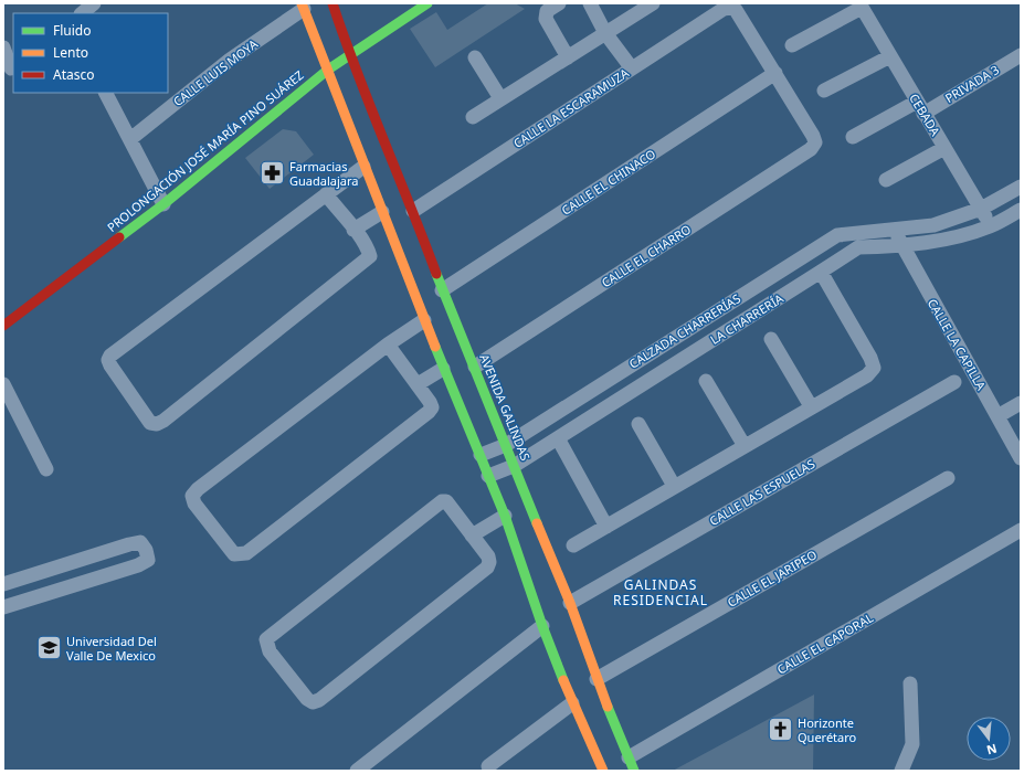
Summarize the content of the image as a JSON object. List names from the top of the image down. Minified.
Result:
{"streets":{"street":["CALLE LUIS MOYA","PRIVADA 3","CALLE LA ESCARAMUZA","CEBADA","PROLONGACIÓN JOSÉ MARÍA PINO SUÁREZ","CALLE EL CHINACO","CALLE EL CHARRO","LA CHARRERÍA","CALZADA CHARRERÍAS","CALLE LA CAPILLA","AVENIDA GALINDAS","CALLE LAS ESPUELAS","CALLE EL JARIPEO","CALLE EL CAPORAL"]},"crossings":[["PRIVADA 3","CEBADA"],["CALLE LA ESCARAMUZA","CALLE EL CHINACO"],["CALLE LA ESCARAMUZA","CALLE EL CHARRO"],["CALLE LA ESCARAMUZA","AVENIDA GALINDAS"],["CEBADA","LA CHARRERÍA"],["CEBADA","CALZADA CHARRERÍAS"],["PROLONGACIÓN JOSÉ MARÍA PINO SUÁREZ","AVENIDA GALINDAS"],["CALLE EL CHINACO","CALLE EL CHARRO"],["CALLE EL CHINACO","AVENIDA GALINDAS"],["CALLE EL CHARRO","AVENIDA GALINDAS"],["LA CHARRERÍA","CALLE LA CAPILLA"],["LA CHARRERÍA","AVENIDA GALINDAS"],["CALZADA CHARRERÍAS","CALLE LA CAPILLA"],["CALZADA CHARRERÍAS","AVENIDA GALINDAS"],["AVENIDA GALINDAS","CALLE LAS ESPUELAS"],["AVENIDA GALINDAS","CALLE EL JARIPEO"],["AVENIDA GALINDAS","CALLE EL CAPORAL"]],"districts":["GALINDAS RESIDENCIAL"],"places":{"pharmacy":["Farmacias Guadalajara"],"school or university":["Universidad Del Valle De Mexico"],"church":["Horizonte Querétaro"]},"legend":["Fluido","Lento","Atasco"],"north":"bottom"}
